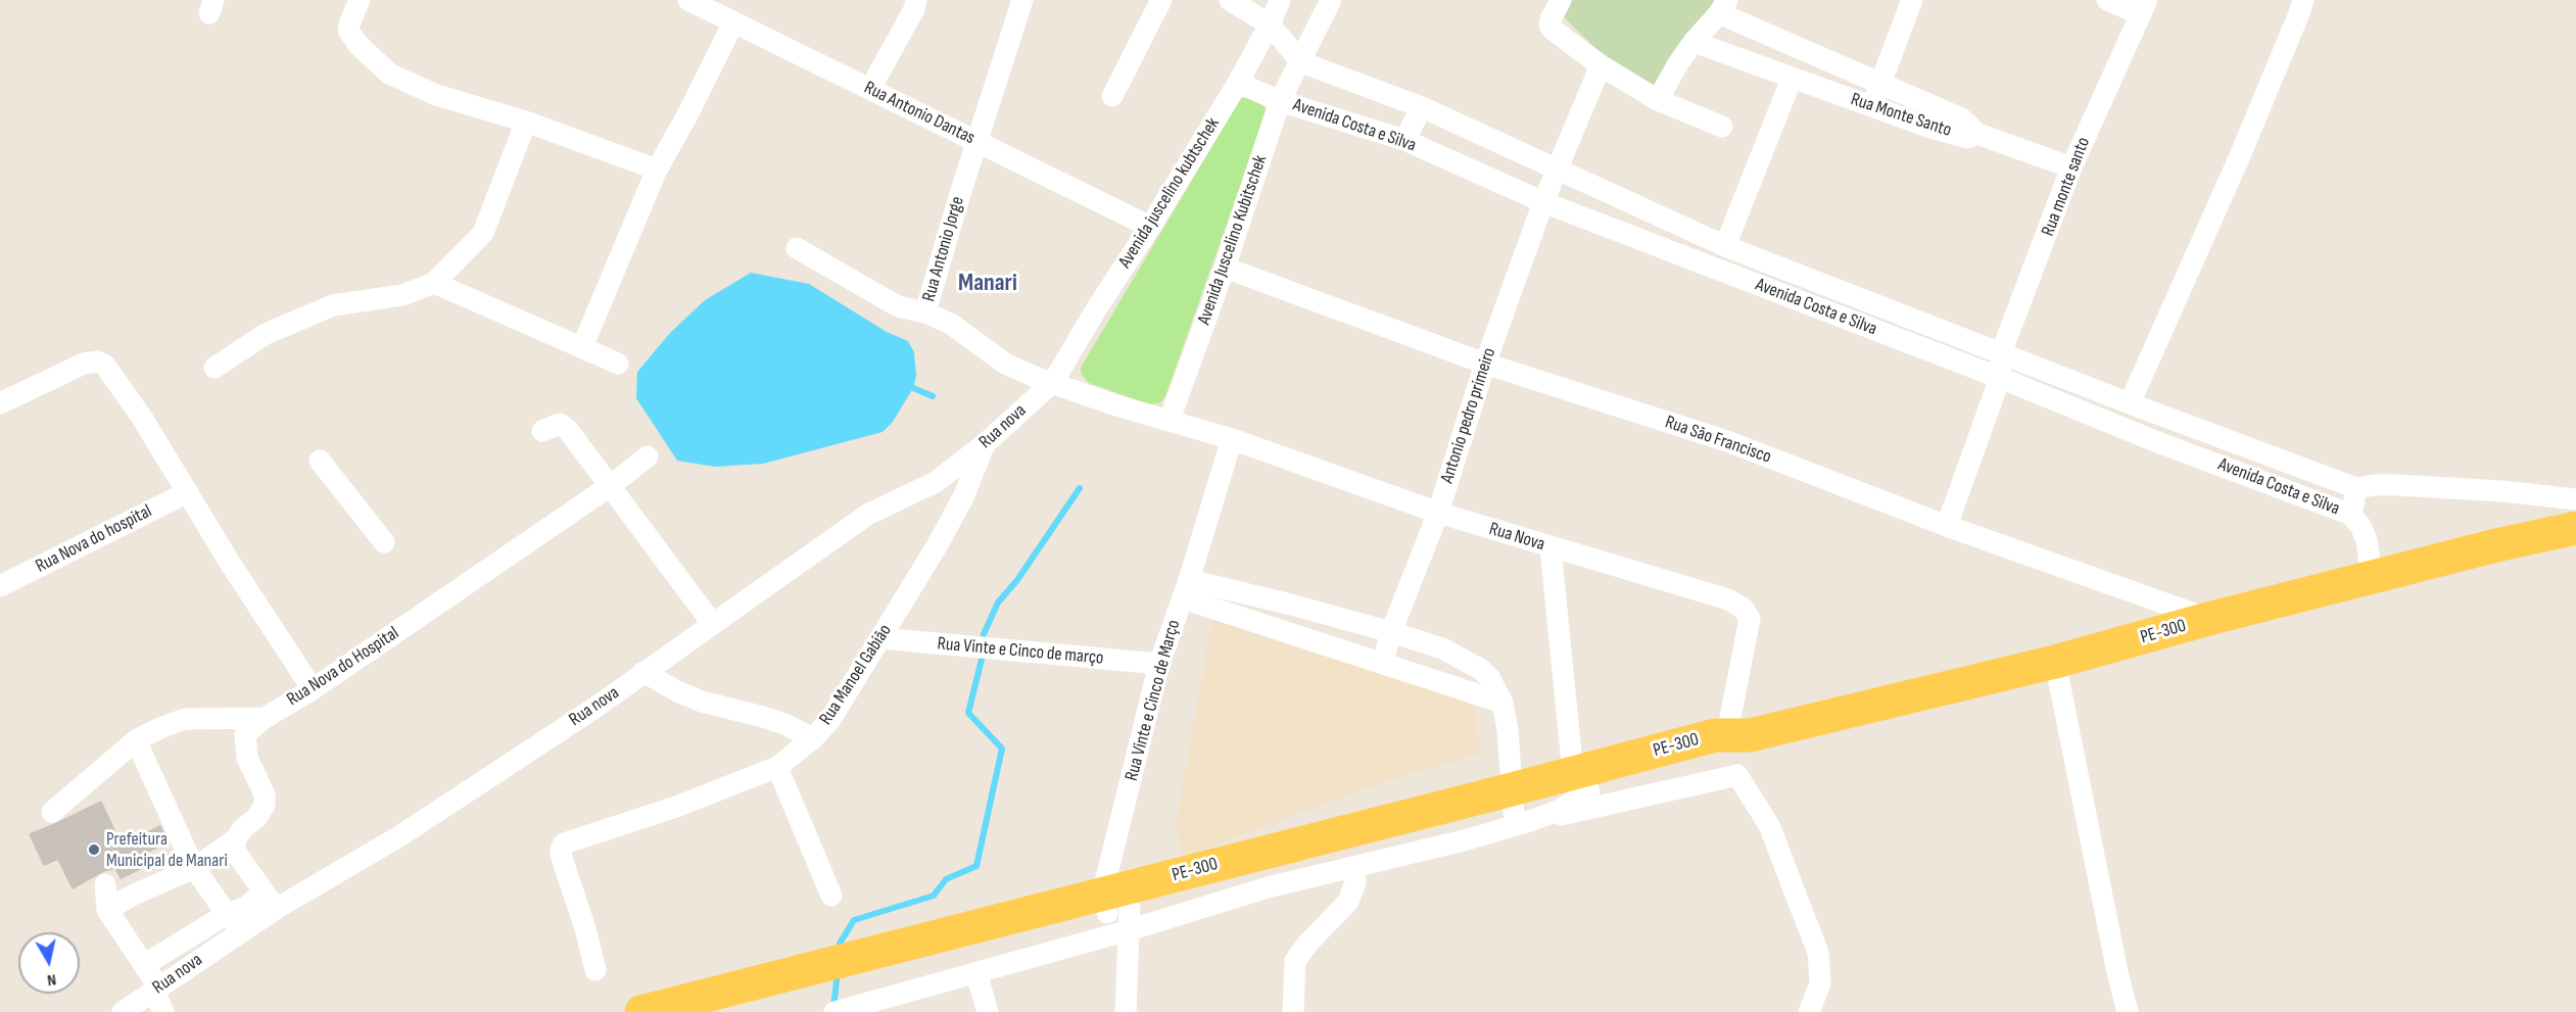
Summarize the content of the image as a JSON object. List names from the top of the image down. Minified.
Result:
{"streets":{"main road":["PE-300"],"street":["Rua Antonio Dantas","Rua Monte Santo","Avenida Costa e Silva","Rua monte santo","Avenida juscelino kubtschek","Avenida Juscelino Kubitschek","Rua Antonio Jorge","Antonio pedro primeiro","Rua nova","Rua São Francisco","Rua Nova","Rua Nova do hospital","Rua Vinte e Cinco de março","Rua Nova do Hospital","Rua Manoel Gabião","Rua Vinte e Cinco de Março"]},"crossings":[["Rua Antonio Dantas","Avenida juscelino kubtschek"],["Rua Antonio Dantas","Rua Antonio Jorge"],["Avenida Costa e Silva","Rua monte santo"],["Avenida Costa e Silva","Avenida juscelino kubtschek"],["Avenida Costa e Silva","Avenida Juscelino Kubitschek"],["Avenida Costa e Silva","Antonio pedro primeiro"],["Rua monte santo","Rua São Francisco"],["Avenida juscelino kubtschek","Rua Antonio Jorge"],["Avenida juscelino kubtschek","Rua nova"],["Avenida Juscelino Kubitschek","Rua Antonio Jorge"],["Avenida Juscelino Kubitschek","Rua São Francisco"],["Avenida Juscelino Kubitschek","Rua Nova"],["Rua Antonio Jorge","Rua nova"],["Rua Antonio Jorge","Rua Nova"],["Antonio pedro primeiro","Rua São Francisco"],["Antonio pedro primeiro","Rua Nova"],["Rua nova","Rua Manoel Gabião"],["Rua São Francisco","PE-300"],["Rua Nova","PE-300"],["Rua Nova","Rua Vinte e Cinco de Março"],["PE-300","Rua Vinte e Cinco de Março"],["Rua Vinte e Cinco de março","Rua Manoel Gabião"],["Rua Vinte e Cinco de março","Rua Vinte e Cinco de Março"]],"districts":["Manari"],"places":["Prefeitura Municipal de Manari"],"north":"bottom"}
